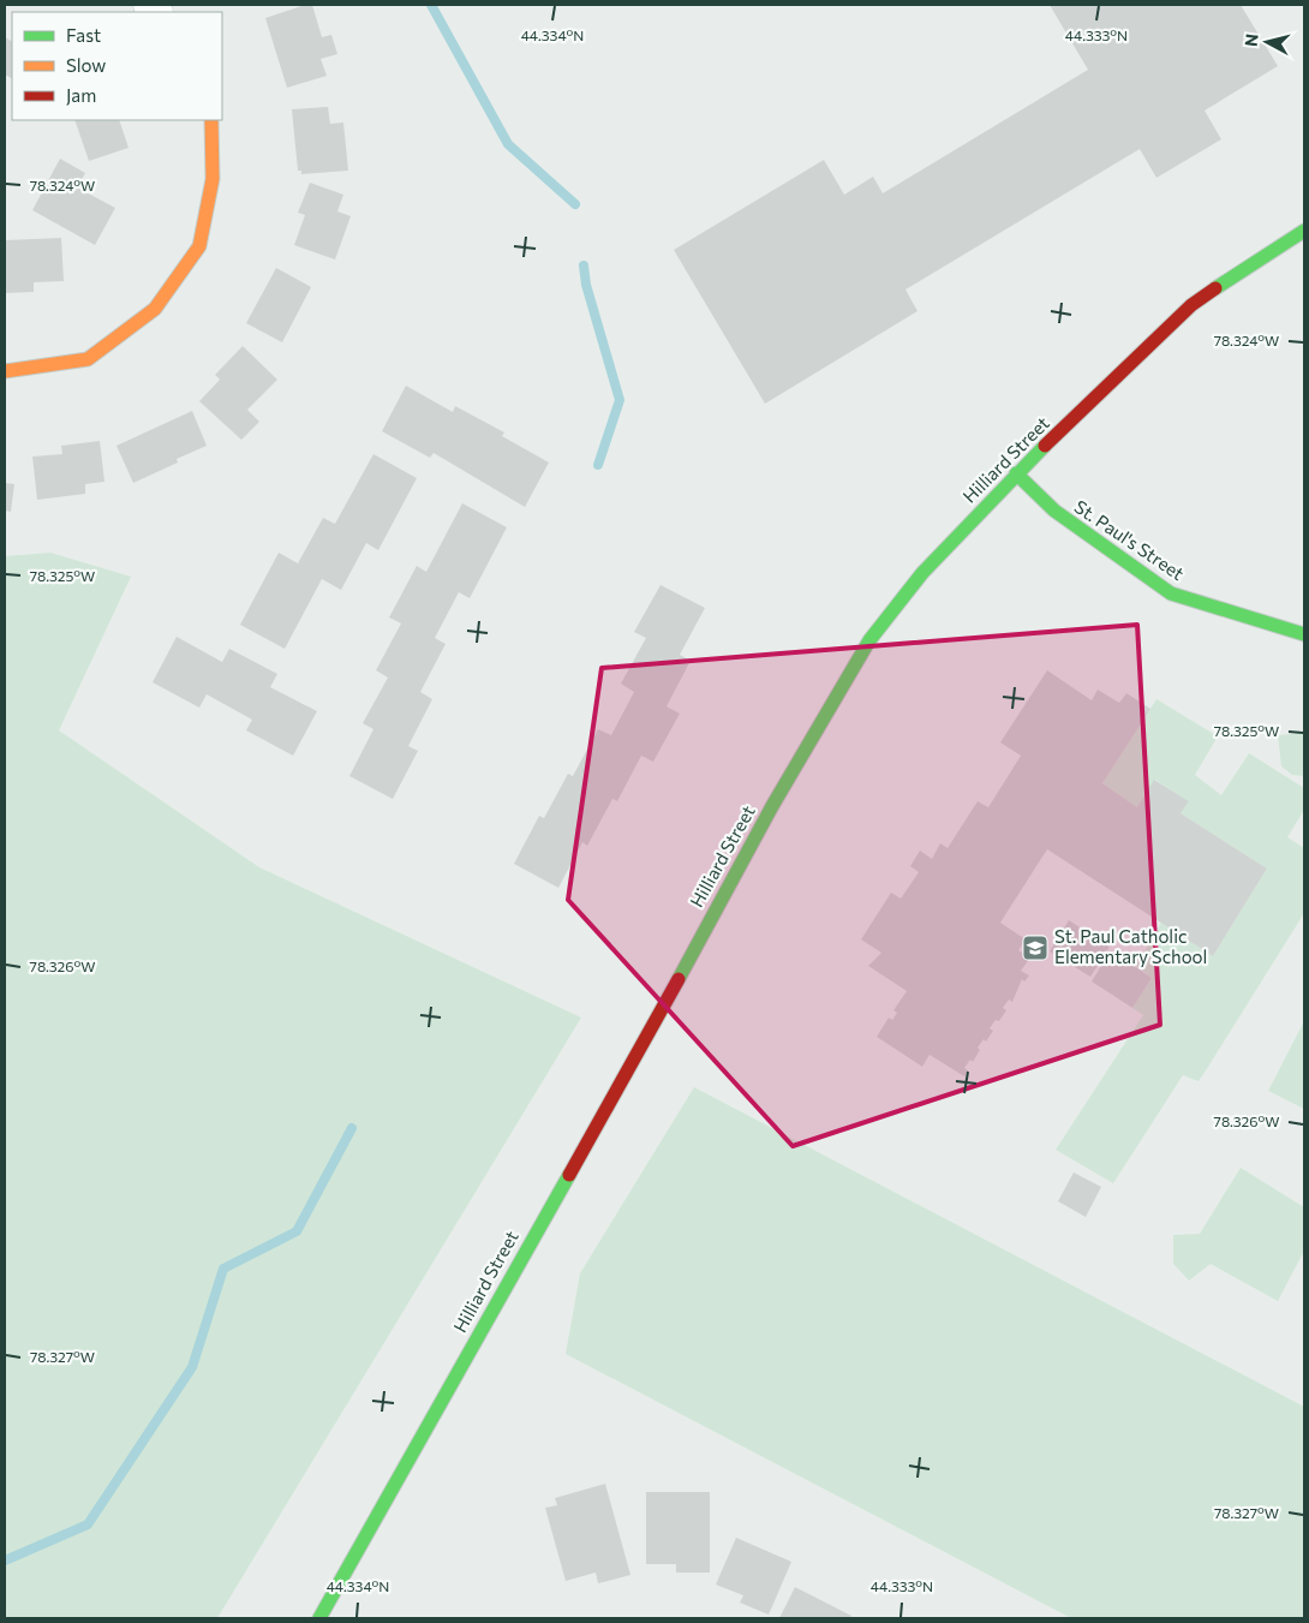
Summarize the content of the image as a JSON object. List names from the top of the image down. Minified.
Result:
{"streets":{"street":["Hilliard Street","St. Paul's Street"]},"crossings":[["Hilliard Street","St. Paul's Street"]],"places":{"school or university":["St. Paul Catholic Elementary School"]},"legend":["Fast","Slow","Jam"],"north":"left","coordinates":["44.334°N","44.333°N","78.324°W","78.325°W","78.326°W","78.327°W"]}
